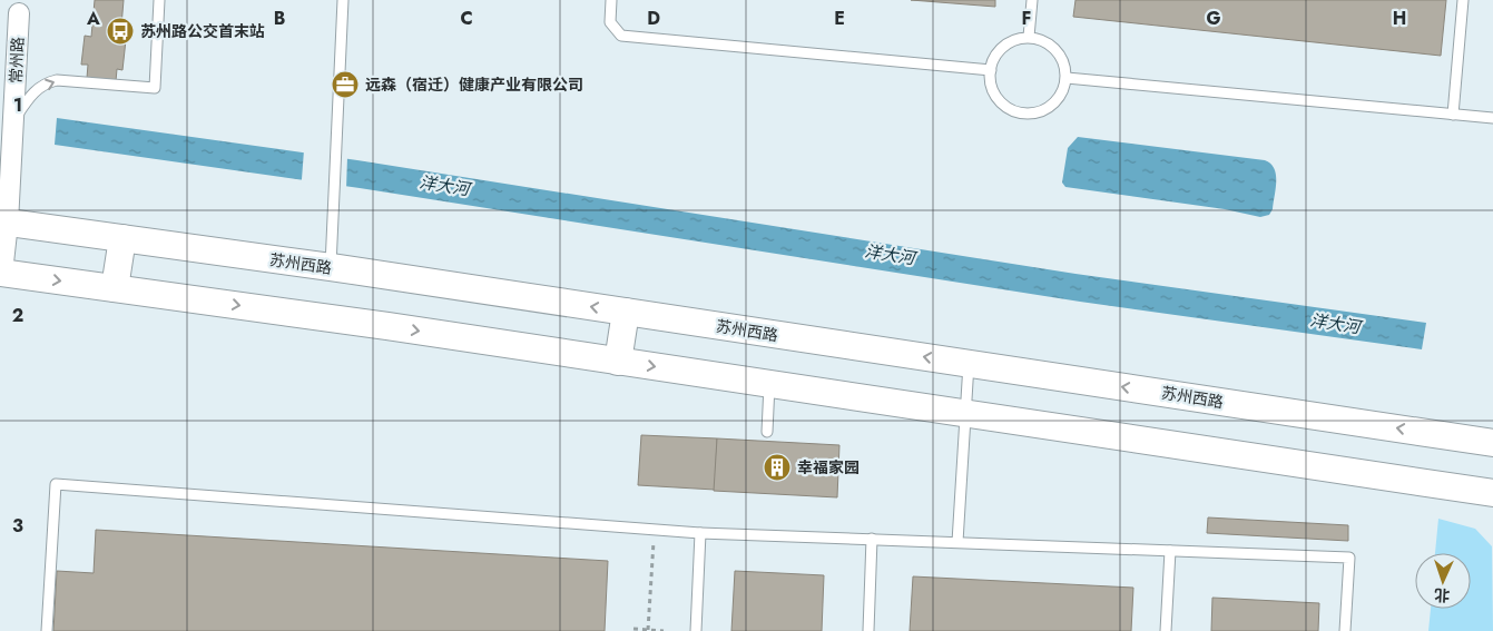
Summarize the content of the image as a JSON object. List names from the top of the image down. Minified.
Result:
{"streets":{"main road":["苏州西路"],"street":["常州路"]},"crossings":[["常州路","苏州西路"]],"water":["洋大河"],"places":{"bus stop":["苏州路公交首末站"],"office":["远森（宿迁）健康产业有限公司"],"building":["幸福家园"]},"north":"bottom","grid":{"columns":["A","B","C","D","E","F","G","H"],"rows":["1","2","3"]}}
